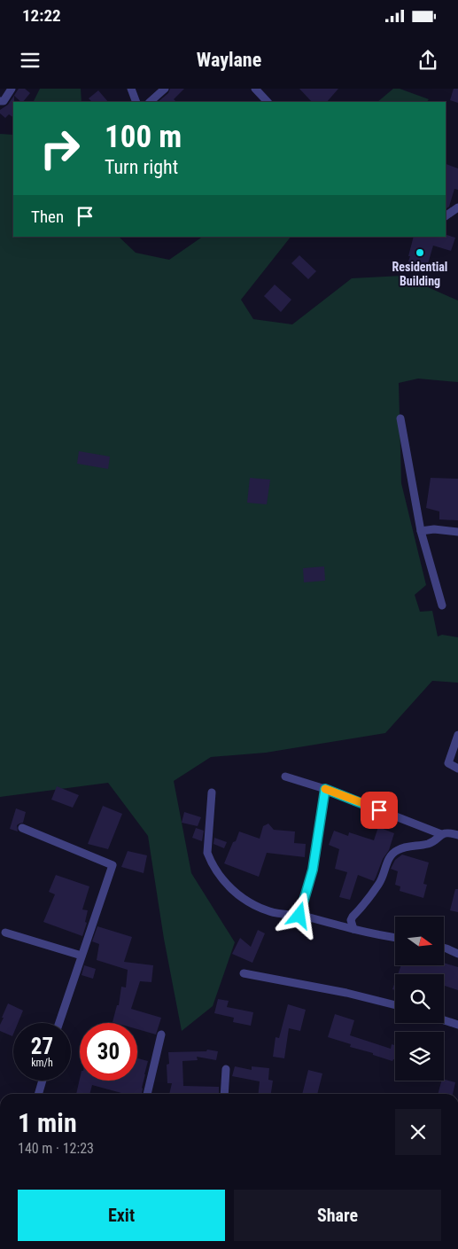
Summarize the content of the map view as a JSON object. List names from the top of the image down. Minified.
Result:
{"places":["Residential Building"],"north":"right","page":{"status":"12:22","header":"Waylane","turn":["100 m","Turn right"],"then":"Then","speed":"27 km/h","limit":"30","heading":["1 min","140 m · 12:23"],"buttons":["Exit","Share"]}}
